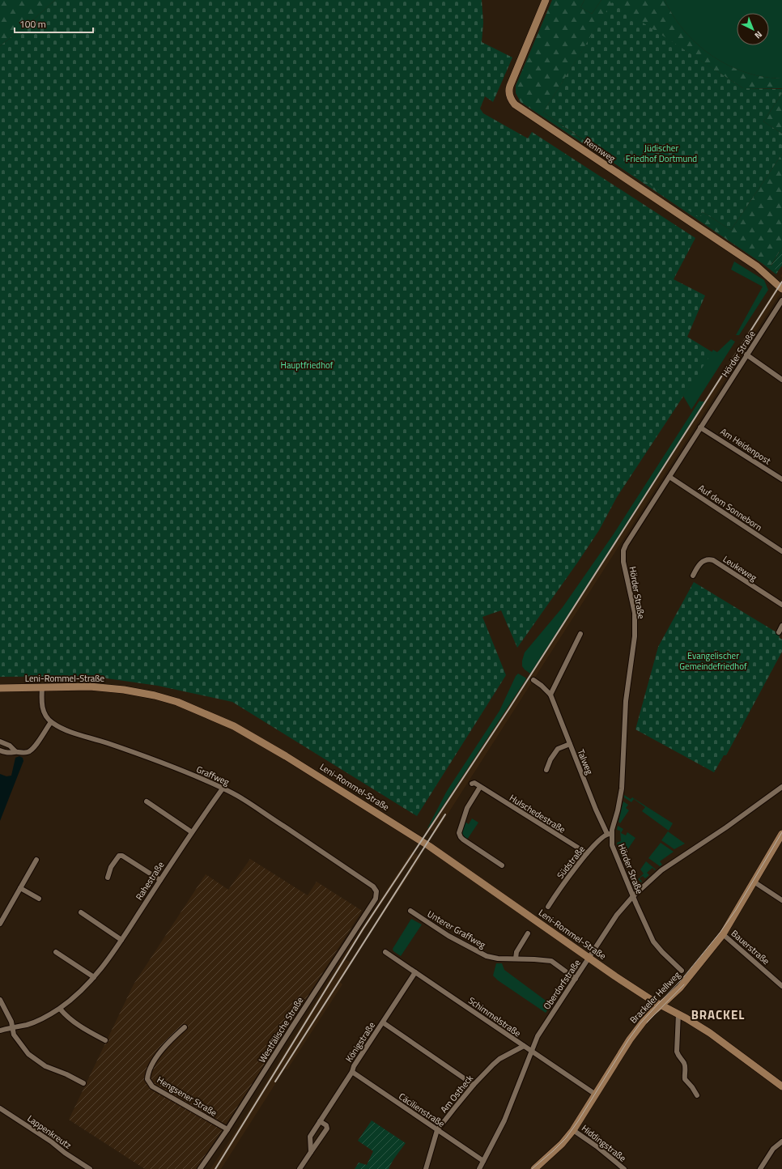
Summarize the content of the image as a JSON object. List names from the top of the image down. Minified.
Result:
{"streets":{"main road":["Rennweg","Leni-Rommel-Straße","Brackeler Hellweg"],"street":["Hörder Straße","Am Heidenpost","Auf dem Sonneborn","Leukeweg","Talweg","Graffweg","Hulschedestraße","Südstraße","Rahestraße","Unterer Graffweg","Bauerstraße","Oberdorfstraße","Schimmelstraße","Westfälische Straße","Königstraße","Am Ostheck","Hengsener Straße","Cäcilienstraße","Lappenkreutz","Hiddingstraße"]},"crossings":[["Hörder Straße","Am Heidenpost"],["Hörder Straße","Auf dem Sonneborn"],["Hörder Straße","Talweg"],["Hörder Straße","Südstraße"],["Hörder Straße","Oberdorfstraße"],["Leni-Rommel-Straße","Oberdorfstraße"],["Leni-Rommel-Straße","Brackeler Hellweg"],["Talweg","Südstraße"],["Graffweg","Rahestraße"],["Graffweg","Westfälische Straße"],["Hulschedestraße","Südstraße"],["Unterer Graffweg","Oberdorfstraße"],["Bauerstraße","Brackeler Hellweg"],["Oberdorfstraße","Schimmelstraße"],["Oberdorfstraße","Cäcilienstraße"],["Brackeler Hellweg","Schimmelstraße"],["Brackeler Hellweg","Hiddingstraße"],["Schimmelstraße","Königstraße"],["Schimmelstraße","Am Ostheck"],["Westfälische Straße","Hengsener Straße"],["Königstraße","Cäcilienstraße"],["Am Ostheck","Cäcilienstraße"]],"districts":["BRACKEL"],"parks":["Jüdischer Friedhof Dortmund","Hauptfriedhof","Evangelischer Gemeindefriedhof"],"scale_bar":"100 m","north":"bottom right"}
